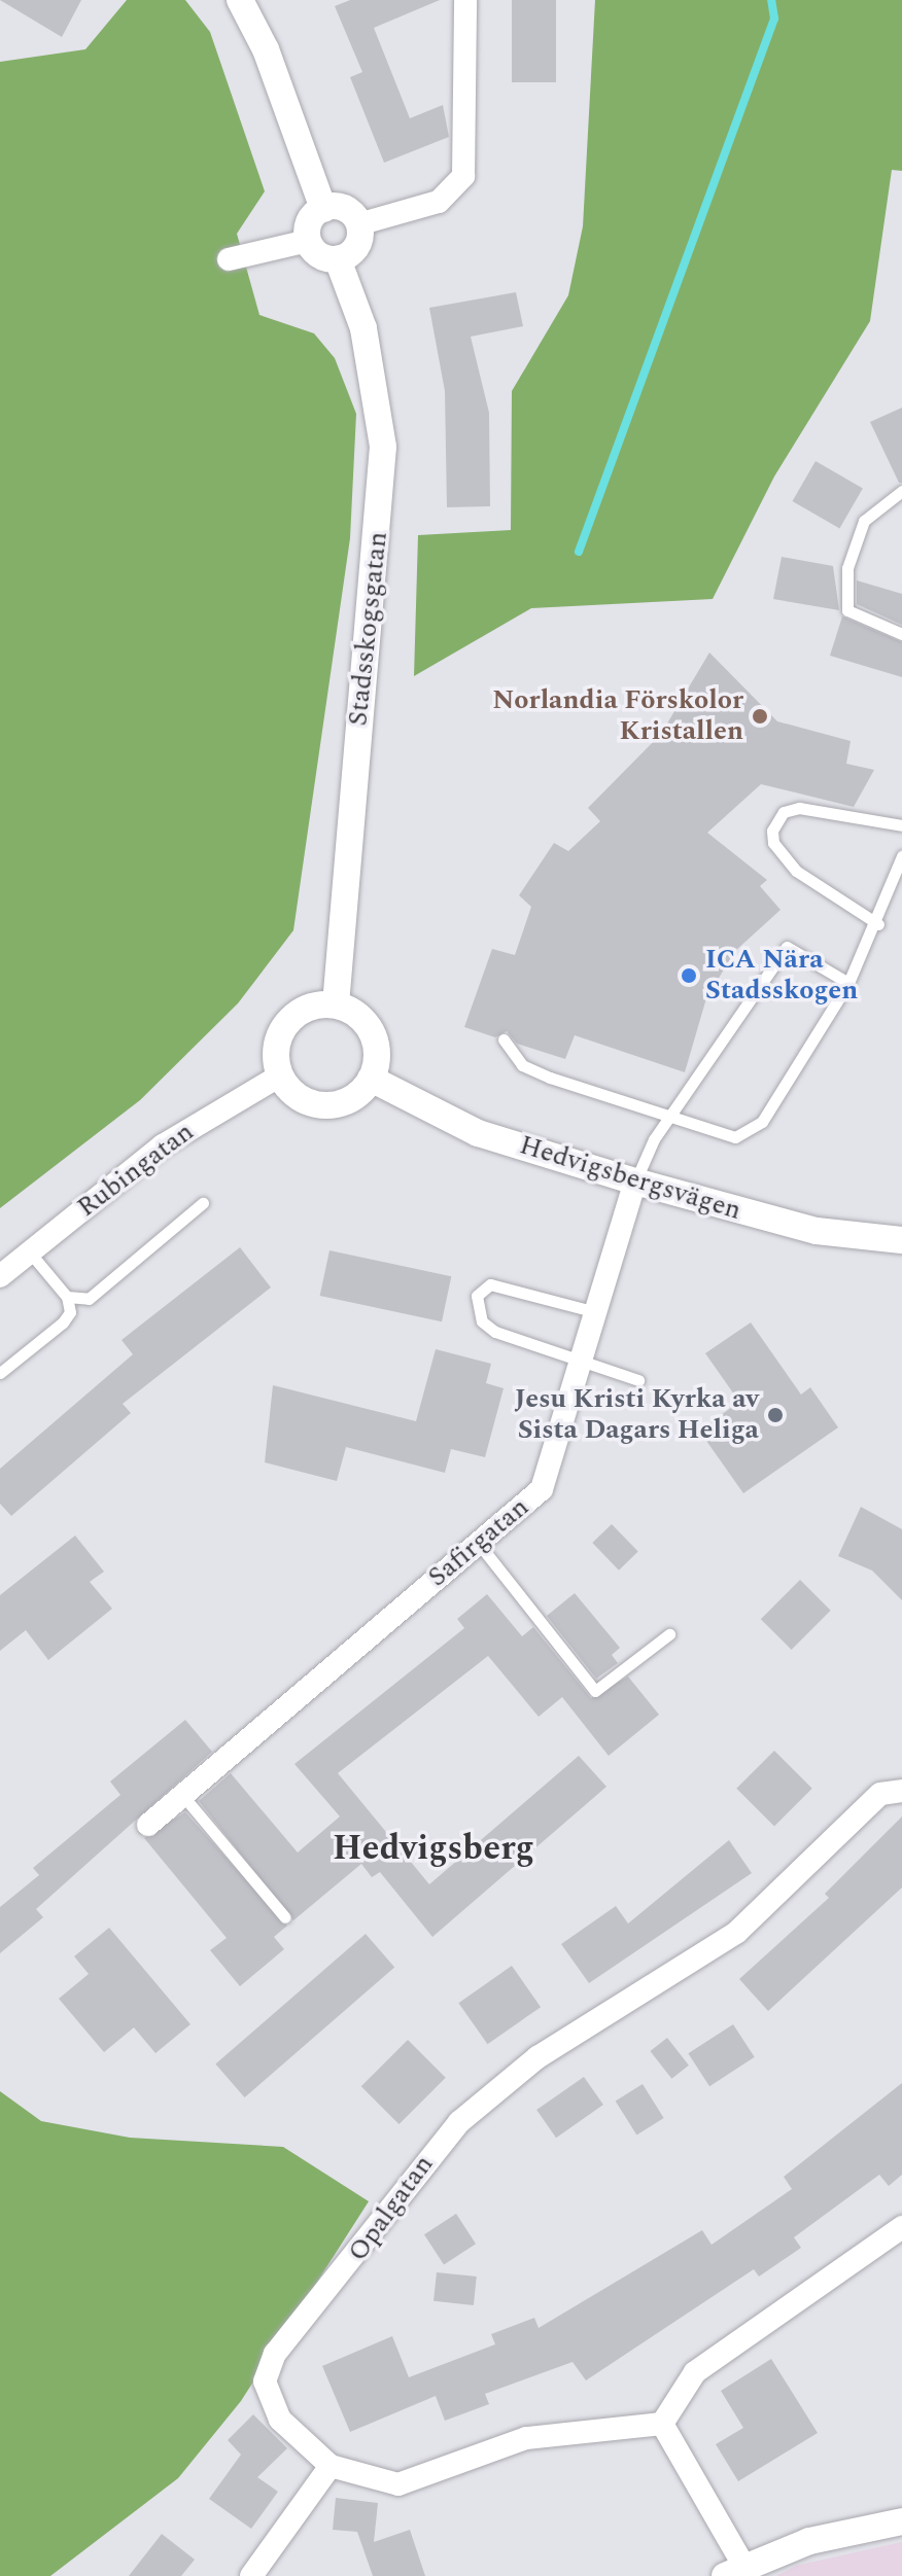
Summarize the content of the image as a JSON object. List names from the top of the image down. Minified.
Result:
{"streets":{"street":["Stadsskogsgatan","Rubingatan","Hedvigsbergsvägen","Safirgatan","Opalgatan"]},"crossings":[["Stadsskogsgatan","Rubingatan"],["Stadsskogsgatan","Hedvigsbergsvägen"],["Rubingatan","Hedvigsbergsvägen"],["Hedvigsbergsvägen","Safirgatan"]],"districts":["Hedvigsberg"],"places":["Norlandia Förskolor Kristallen","ICA Nära Stadsskogen","Jesu Kristi Kyrka av Sista Dagars Heliga"]}
